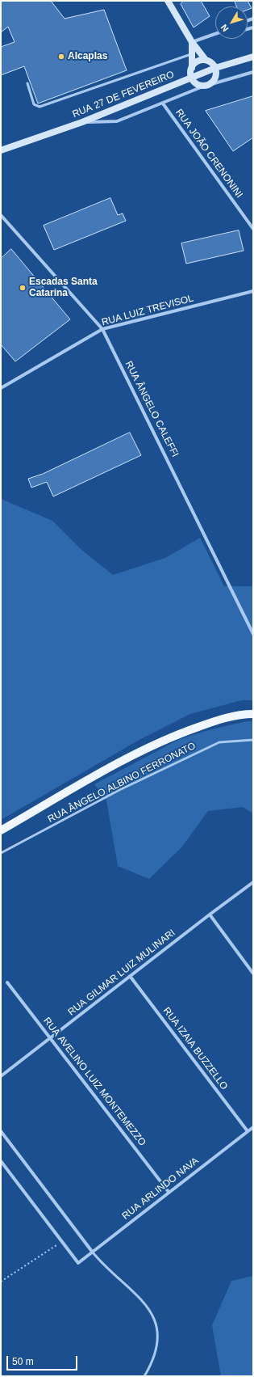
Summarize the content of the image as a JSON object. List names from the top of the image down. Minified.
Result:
{"streets":{"main road":["RUA 27 DE FEVEREIRO"],"street":["RUA JOÃO CRENONINI","RUA LUIZ TREVISOL","RUA ÂNGELO CALEFFI","RUA GILMAR LUIZ MULINARI","RUA IZAIA BUZZELLO","RUA AVELINO LUIZ MONTEMEZZO","RUA ARLINDO NAVA"],"lane":["RUA ÂNGELO ALBINO FERRONATO"]},"crossings":[["RUA LUIZ TREVISOL","RUA ÂNGELO CALEFFI"],["RUA GILMAR LUIZ MULINARI","RUA IZAIA BUZZELLO"],["RUA GILMAR LUIZ MULINARI","RUA AVELINO LUIZ MONTEMEZZO"],["RUA IZAIA BUZZELLO","RUA ARLINDO NAVA"],["RUA AVELINO LUIZ MONTEMEZZO","RUA ARLINDO NAVA"]],"places":["Alcaplas","Escadas Santa Catarina"],"scale_bar":"50 m","north":"bottom left"}
